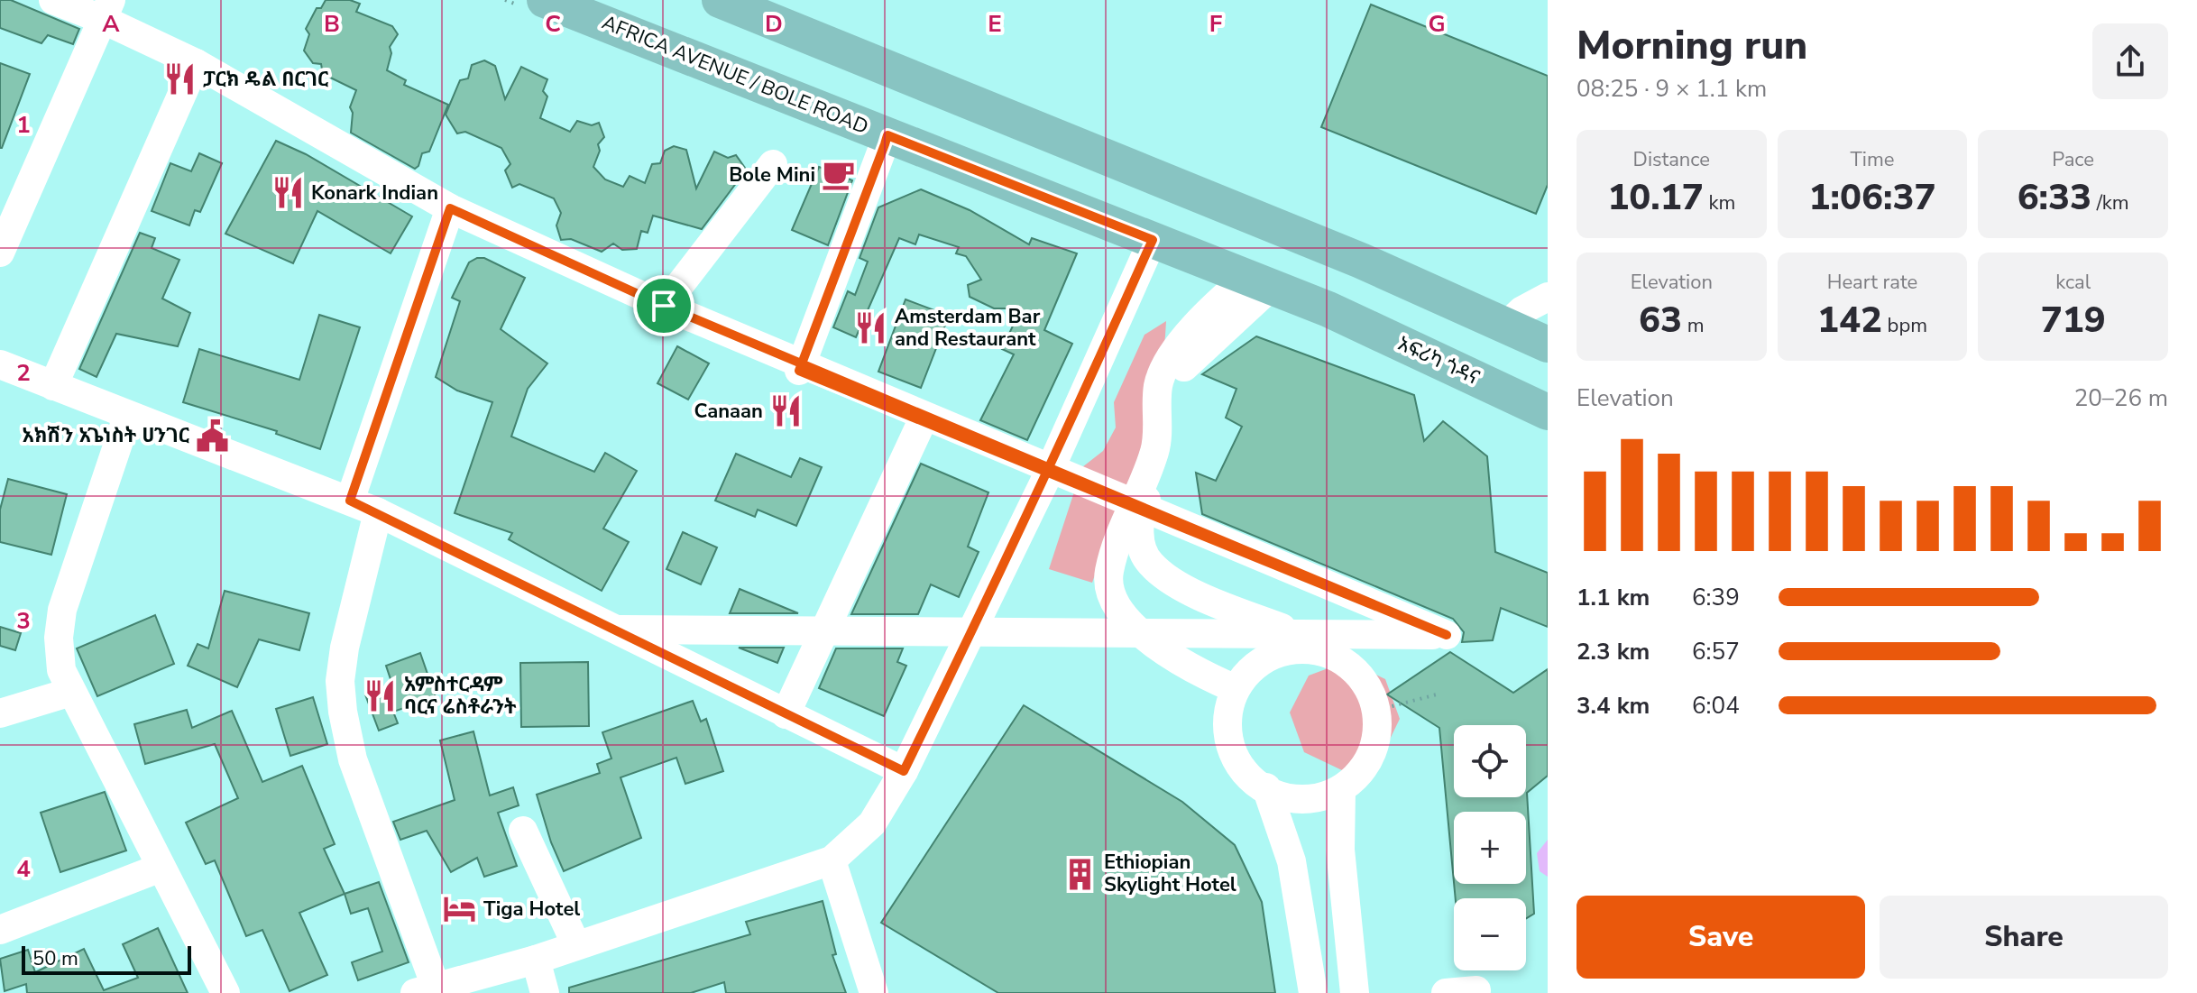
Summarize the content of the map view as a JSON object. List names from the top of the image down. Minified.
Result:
{"streets":{"main road":["AFRICA AVENUE / BOLE ROAD","አፍሪካ ጎዳና"]},"crossings":[["AFRICA AVENUE / BOLE ROAD","አፍሪካ ጎዳና"]],"places":{"restaurant":["ፓርክ ዴል በርገር","Konark Indian","Amsterdam Bar and Restaurant","Canaan","አምስተርዳም ባርና ሬስቶራንት"],"cafe":["Bole Mini"],"public building":["አክሽን አጌነስት ሀንገር"],"building":["Ethiopian Skylight Hotel"],"hotel":["Tiga Hotel"]},"scale_bar":"50 m","page":{"heading":["Morning run","08:25 · 9 × 1.1 km"],"stats":[["Distance","10.17 km"],["Time","1:06:37"],["Pace","6:33 /km"],["Elevation","63 m"],["Heart rate","142 bpm"],["kcal","719"]],"chart":["Elevation","20–26 m"],"list":[{"name":"1.1 km","note":"6:39"},{"name":"2.3 km","note":"6:57"},{"name":"3.4 km","note":"6:04"}],"map_buttons":["+","−"],"buttons":["Save","Share"],"scale":"50 m"},"grid":{"columns":["A","B","C","D","E","F","G"],"rows":["1","2","3","4"]}}
